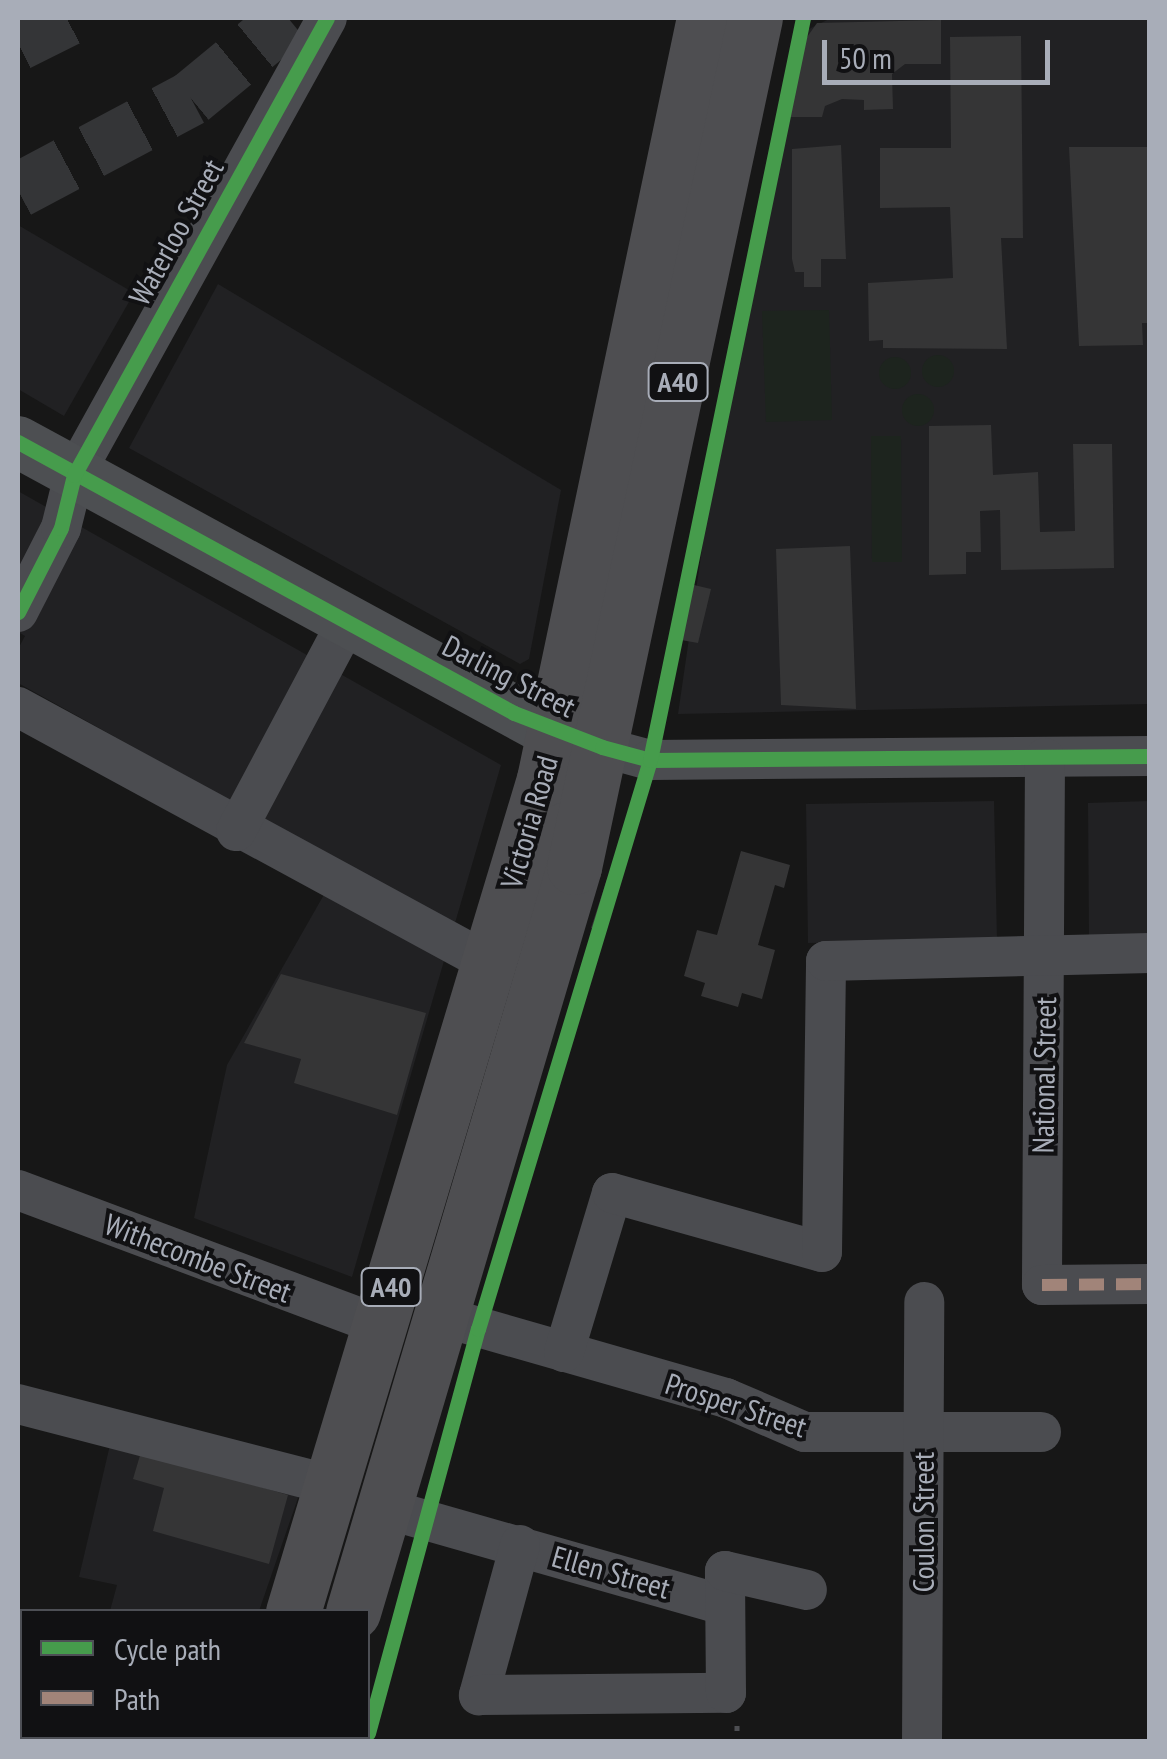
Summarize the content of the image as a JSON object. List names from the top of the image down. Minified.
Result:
{"streets":{"highway":["A40","Victoria Road"],"main road":["Darling Street"],"street":["Waterloo Street","National Street","Withecombe Street","Prosper Street","Coulon Street","Ellen Street"]},"crossings":[["Waterloo Street","Darling Street"],["Darling Street","Victoria Road"],["Darling Street","National Street"],["Victoria Road","Withecombe Street"],["Victoria Road","Prosper Street"],["Victoria Road","Ellen Street"],["Prosper Street","Coulon Street"]],"legend":["Cycle path","Path"],"scale_bar":"50 m"}
